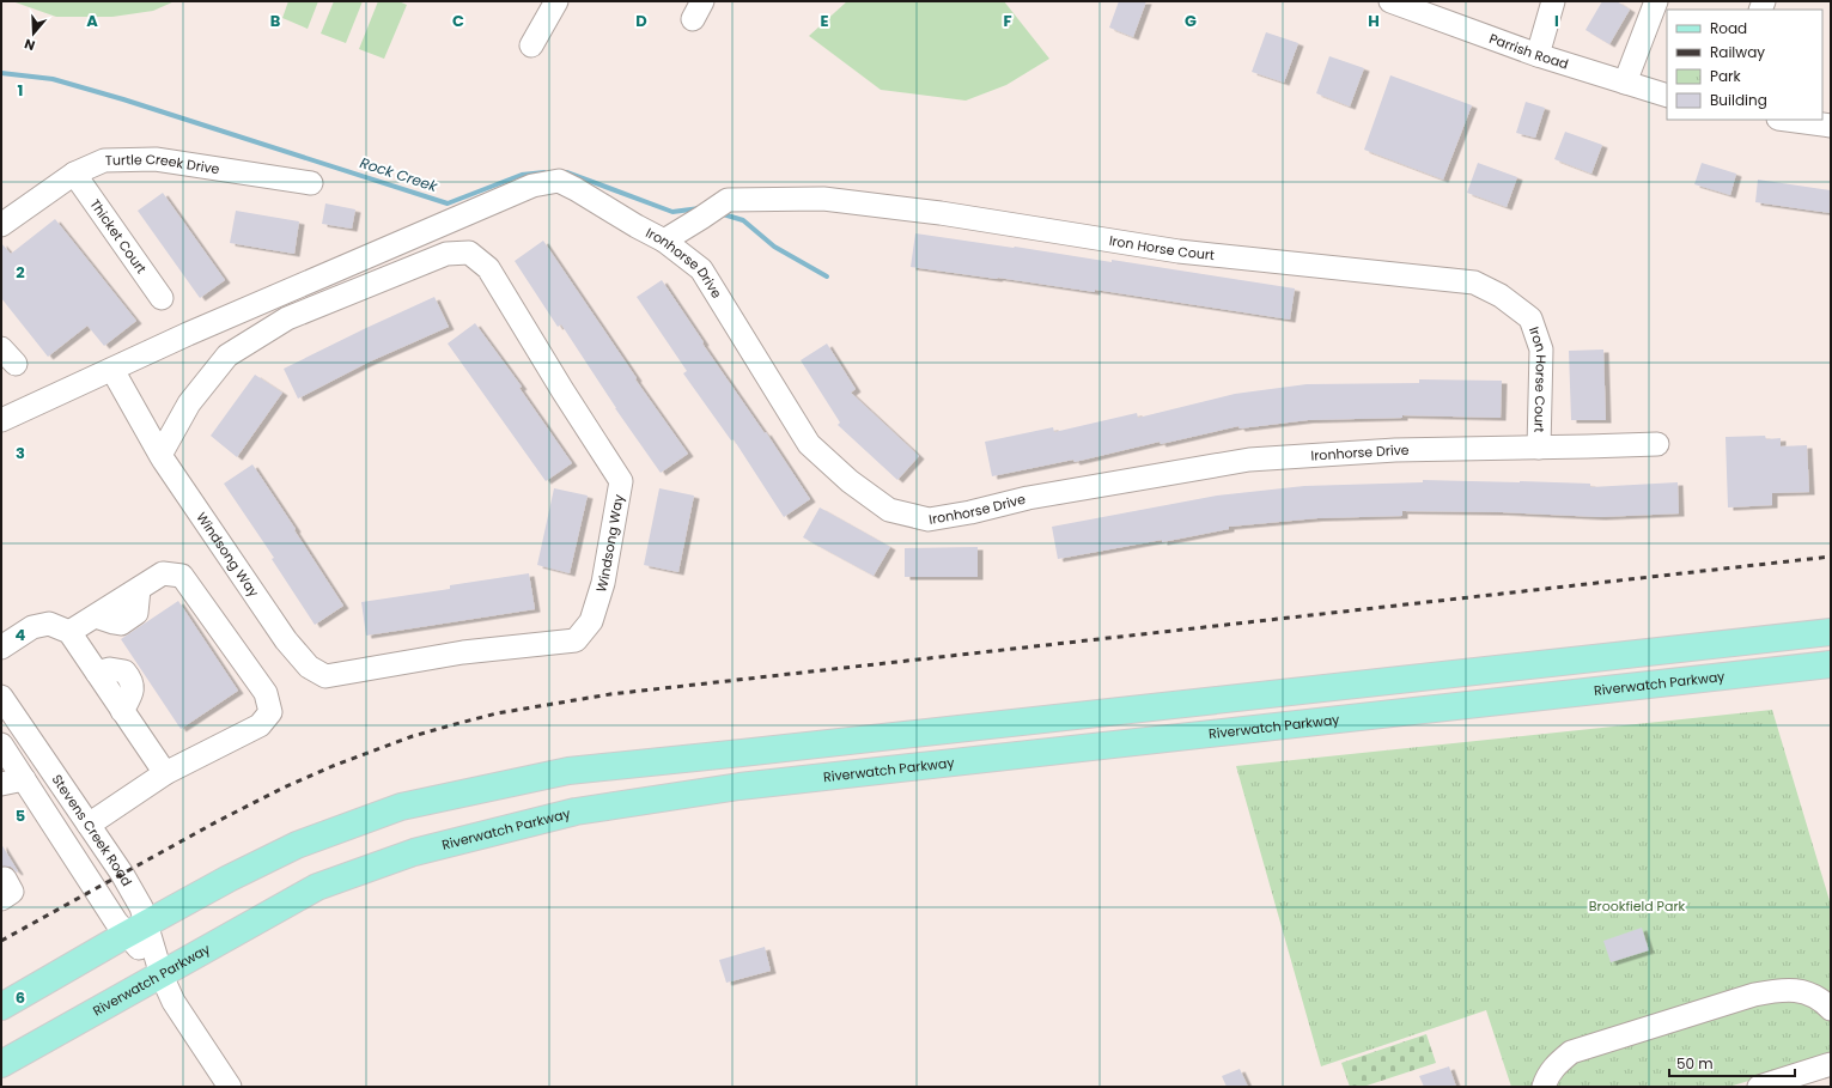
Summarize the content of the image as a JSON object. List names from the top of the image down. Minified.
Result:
{"streets":{"main road":["Riverwatch Parkway"],"street":["Parrish Road","Turtle Creek Drive","Thicket Court","Iron Horse Court","Ironhorse Drive","Windsong Way","Stevens Creek Road"]},"crossings":[["Turtle Creek Drive","Thicket Court"],["Iron Horse Court","Ironhorse Drive"],["Ironhorse Drive","Windsong Way"],["Riverwatch Parkway","Stevens Creek Road"]],"water":["Rock Creek"],"parks":["Brookfield Park"],"legend":["Road","Railway","Park","Building"],"scale_bar":"50 m","north":"bottom","grid":{"columns":["A","B","C","D","E","F","G","H","I"],"rows":["1","2","3","4","5","6"]}}
